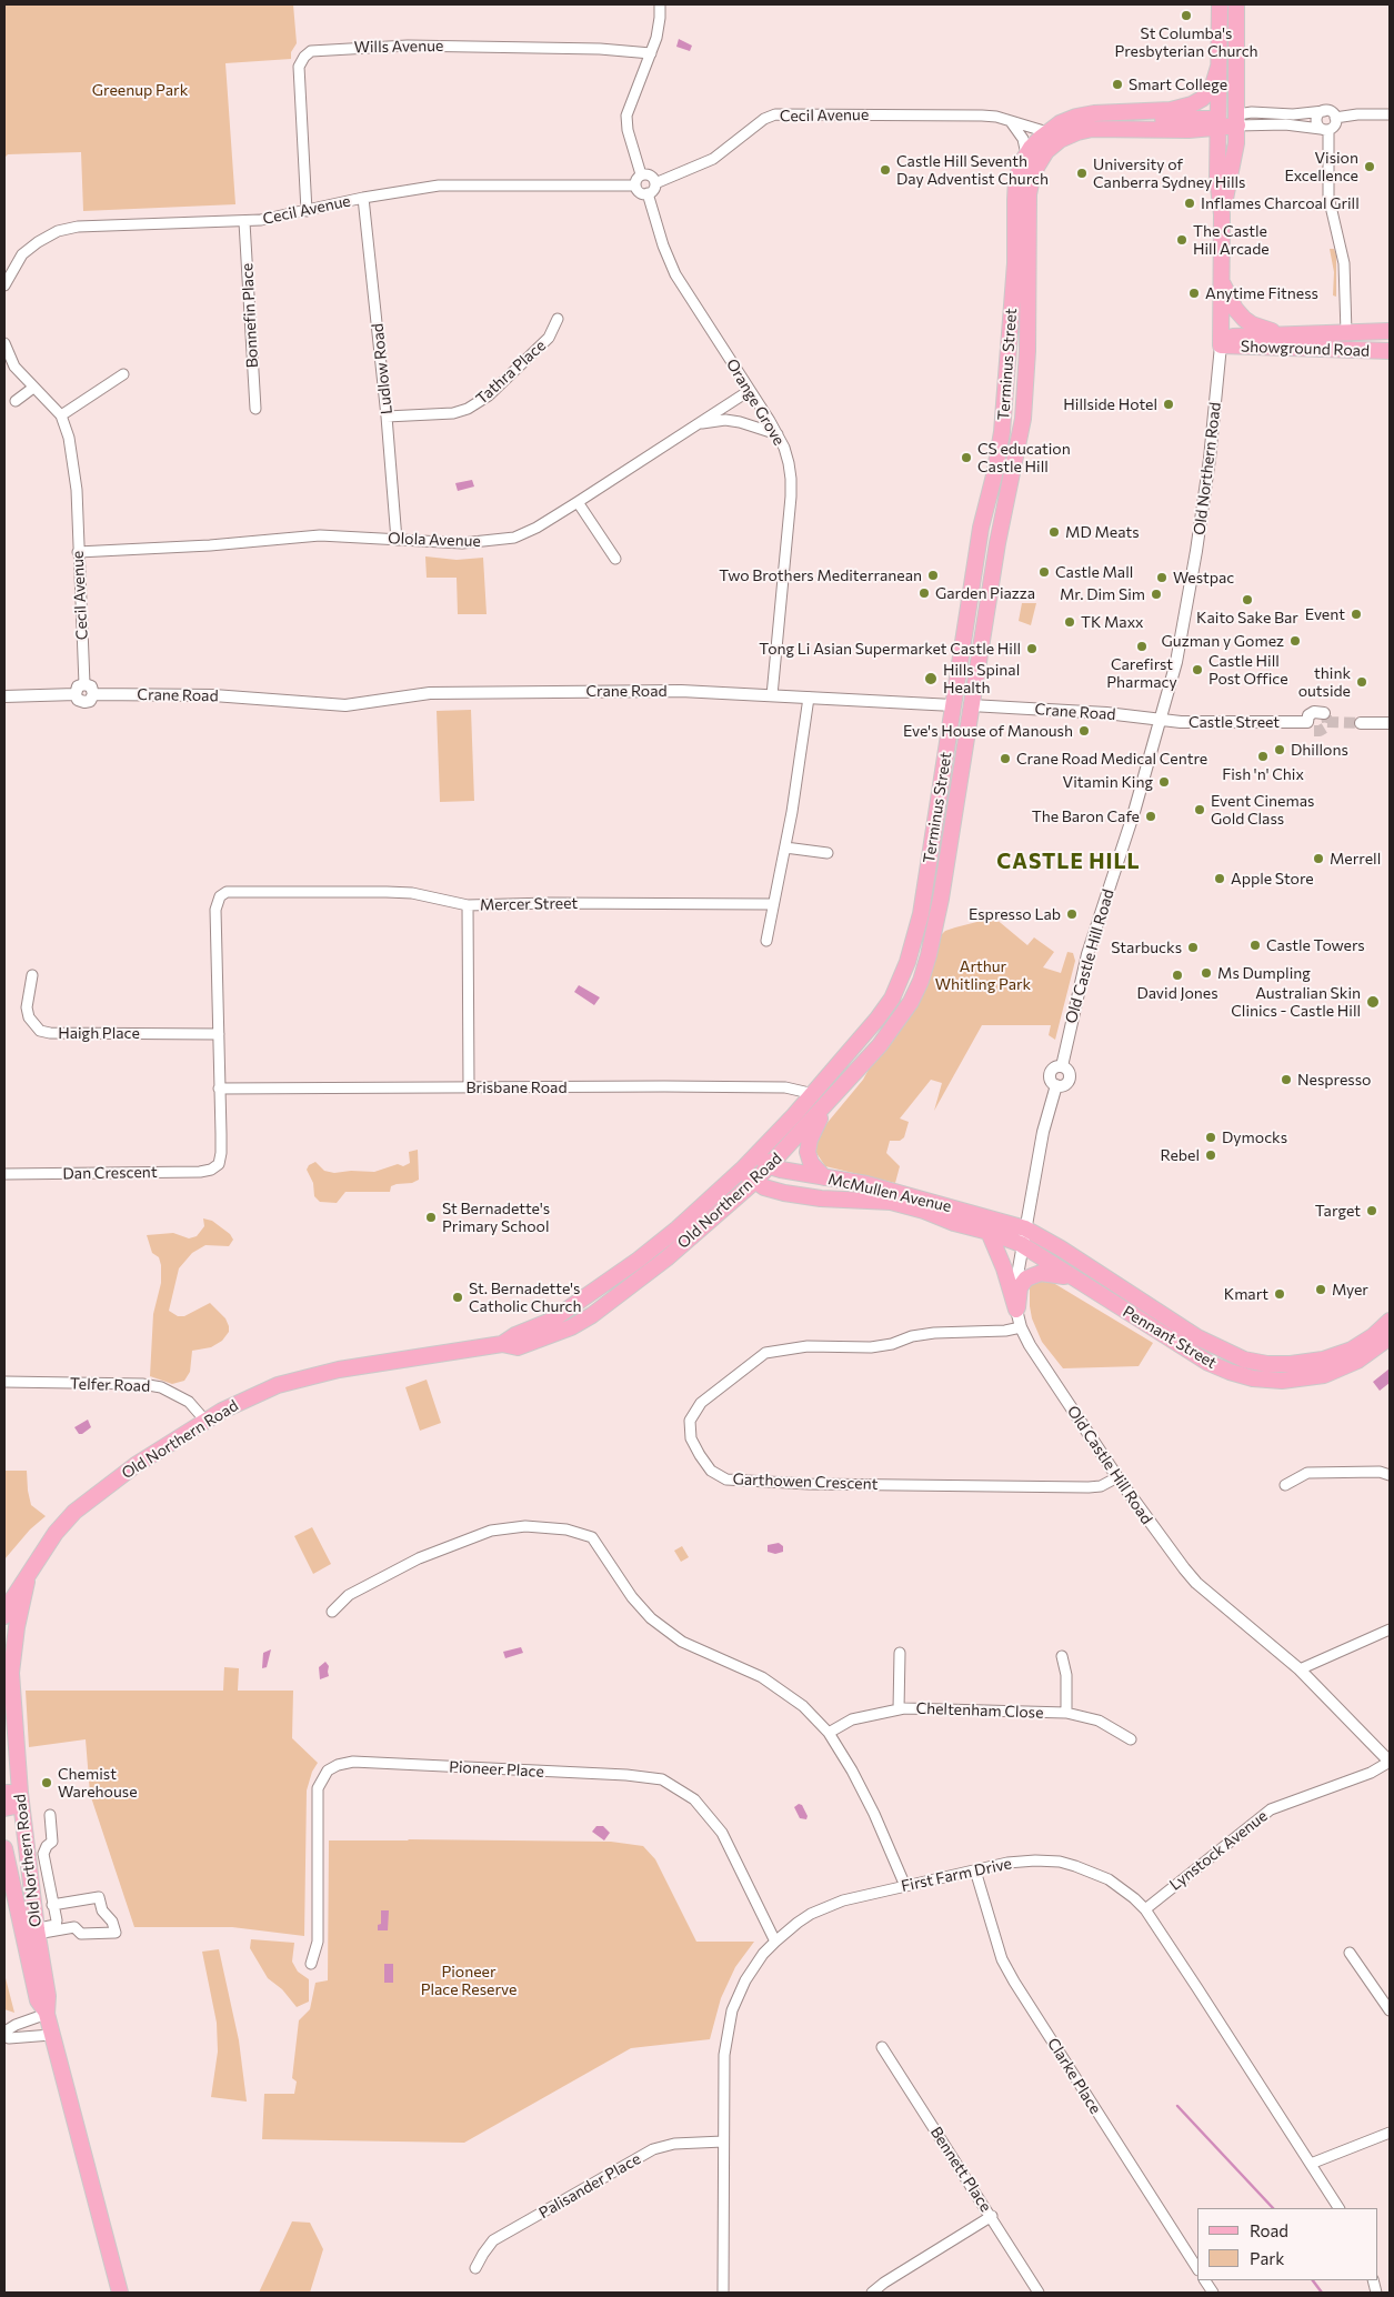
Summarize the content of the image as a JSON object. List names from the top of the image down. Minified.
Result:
{"streets":{"main road":["Showground Road","Terminus Street","Old Northern Road","Crane Road","McMullen Avenue","Pennant Street"],"street":["Wills Avenue","Cecil Avenue","Bonnefin Place","Ludlow Road","Tathra Place","Orange Grove","Olola Avenue","Castle Street","Mercer Street","Old Castle Hill Road","Haigh Place","Brisbane Road","Dan Crescent","Telfer Road","Garthowen Crescent","Cheltenham Close","Pioneer Place","Lynstock Avenue","First Farm Drive","Clarke Place","Bennett Place","Palisander Place"]},"crossings":[["Wills Avenue","Cecil Avenue"],["Cecil Avenue","Bonnefin Place"],["Cecil Avenue","Terminus Street"],["Cecil Avenue","Ludlow Road"],["Cecil Avenue","Orange Grove"],["Cecil Avenue","Olola Avenue"],["Cecil Avenue","Crane Road"],["Showground Road","Old Northern Road"],["Terminus Street","Old Northern Road"],["Terminus Street","Crane Road"],["Ludlow Road","Tathra Place"],["Ludlow Road","Olola Avenue"],["Orange Grove","Olola Avenue"],["Orange Grove","Crane Road"],["Old Northern Road","Crane Road"],["Old Northern Road","Castle Street"],["Old Northern Road","Old Castle Hill Road"],["Old Northern Road","Brisbane Road"],["Old Northern Road","McMullen Avenue"],["Old Northern Road","Telfer Road"],["Crane Road","Castle Street"],["Crane Road","Old Castle Hill Road"],["Castle Street","Old Castle Hill Road"],["Mercer Street","Brisbane Road"],["Old Castle Hill Road","McMullen Avenue"],["Old Castle Hill Road","Pennant Street"],["Old Castle Hill Road","Garthowen Crescent"],["Old Castle Hill Road","Lynstock Avenue"],["Brisbane Road","Dan Crescent"],["McMullen Avenue","Pennant Street"],["Pioneer Place","First Farm Drive"],["Lynstock Avenue","First Farm Drive"],["First Farm Drive","Clarke Place"],["First Farm Drive","Palisander Place"]],"districts":["CASTLE HILL"],"parks":["Greenup Park","Arthur Whitling Park","Pioneer Place Reserve"],"places":["St Columba's Presbyterian Church","Smart College","Vision Excellence","Castle Hill Seventh Day Adventist Church","University of Canberra Sydney Hills","Inflames Charcoal Grill","The Castle Hill Arcade","Anytime Fitness","Hillside Hotel","CS education Castle Hill","MD Meats","Castle Mall","Two Brothers Mediterranean","Westpac","Garden Piazza","Mr. Dim Sim","Kaito Sake Bar","Event","TK Maxx","Guzman y Gomez","Carefirst Pharmacy","Tong Li Asian Supermarket Castle Hill","Castle Hill Post Office","Hills Spinal Health","think outside","Eve's House of Manoush","Dhillons","Fish 'n' Chix","Crane Road Medical Centre","Vitamin King","Event Cinemas Gold Class","The Baron Cafe","Merrell","Apple Store","Espresso Lab","Castle Towers","Starbucks","Ms Dumpling","David Jones","Australian Skin Clinics - Castle Hill","Nespresso","Dymocks","Rebel","Target","St Bernadette's Primary School","Myer","Kmart","St. Bernadette's Catholic Church","Chemist Warehouse"],"legend":["Road","Park"]}
